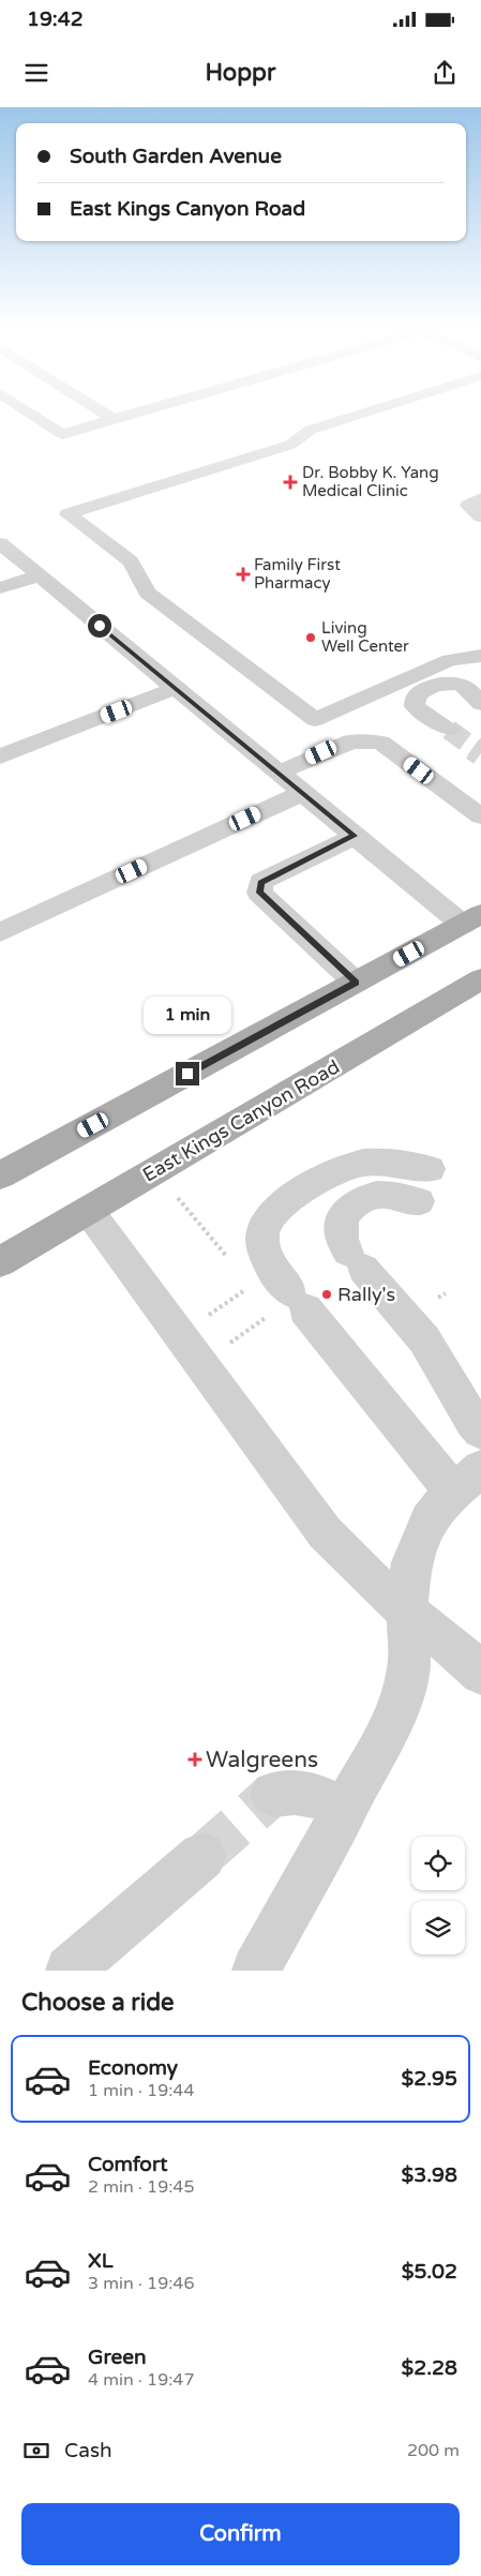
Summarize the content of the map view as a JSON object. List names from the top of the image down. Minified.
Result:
{"streets":{"main road":["East Kings Canyon Road"]},"places":{"health":["Dr. Bobby K. Yang Medical Clinic","Family First Pharmacy","Walgreens"],"other":["Living Well Center","Rally's"]},"page":{"status":"19:42","header":"Hoppr","banner":["South Garden Avenue","East Kings Canyon Road"],"bubble":"1 min","heading":"Choose a ride","list":[{"name":"Economy","note":"1 min · 19:44","value":"$2.95"},{"name":"Comfort","note":"2 min · 19:45","value":"$3.98"},{"name":"XL","note":"3 min · 19:46","value":"$5.02"},{"name":"Green","note":"4 min · 19:47","value":"$2.28"}],"pay":["Cash","200 m"],"buttons":"Confirm"}}
